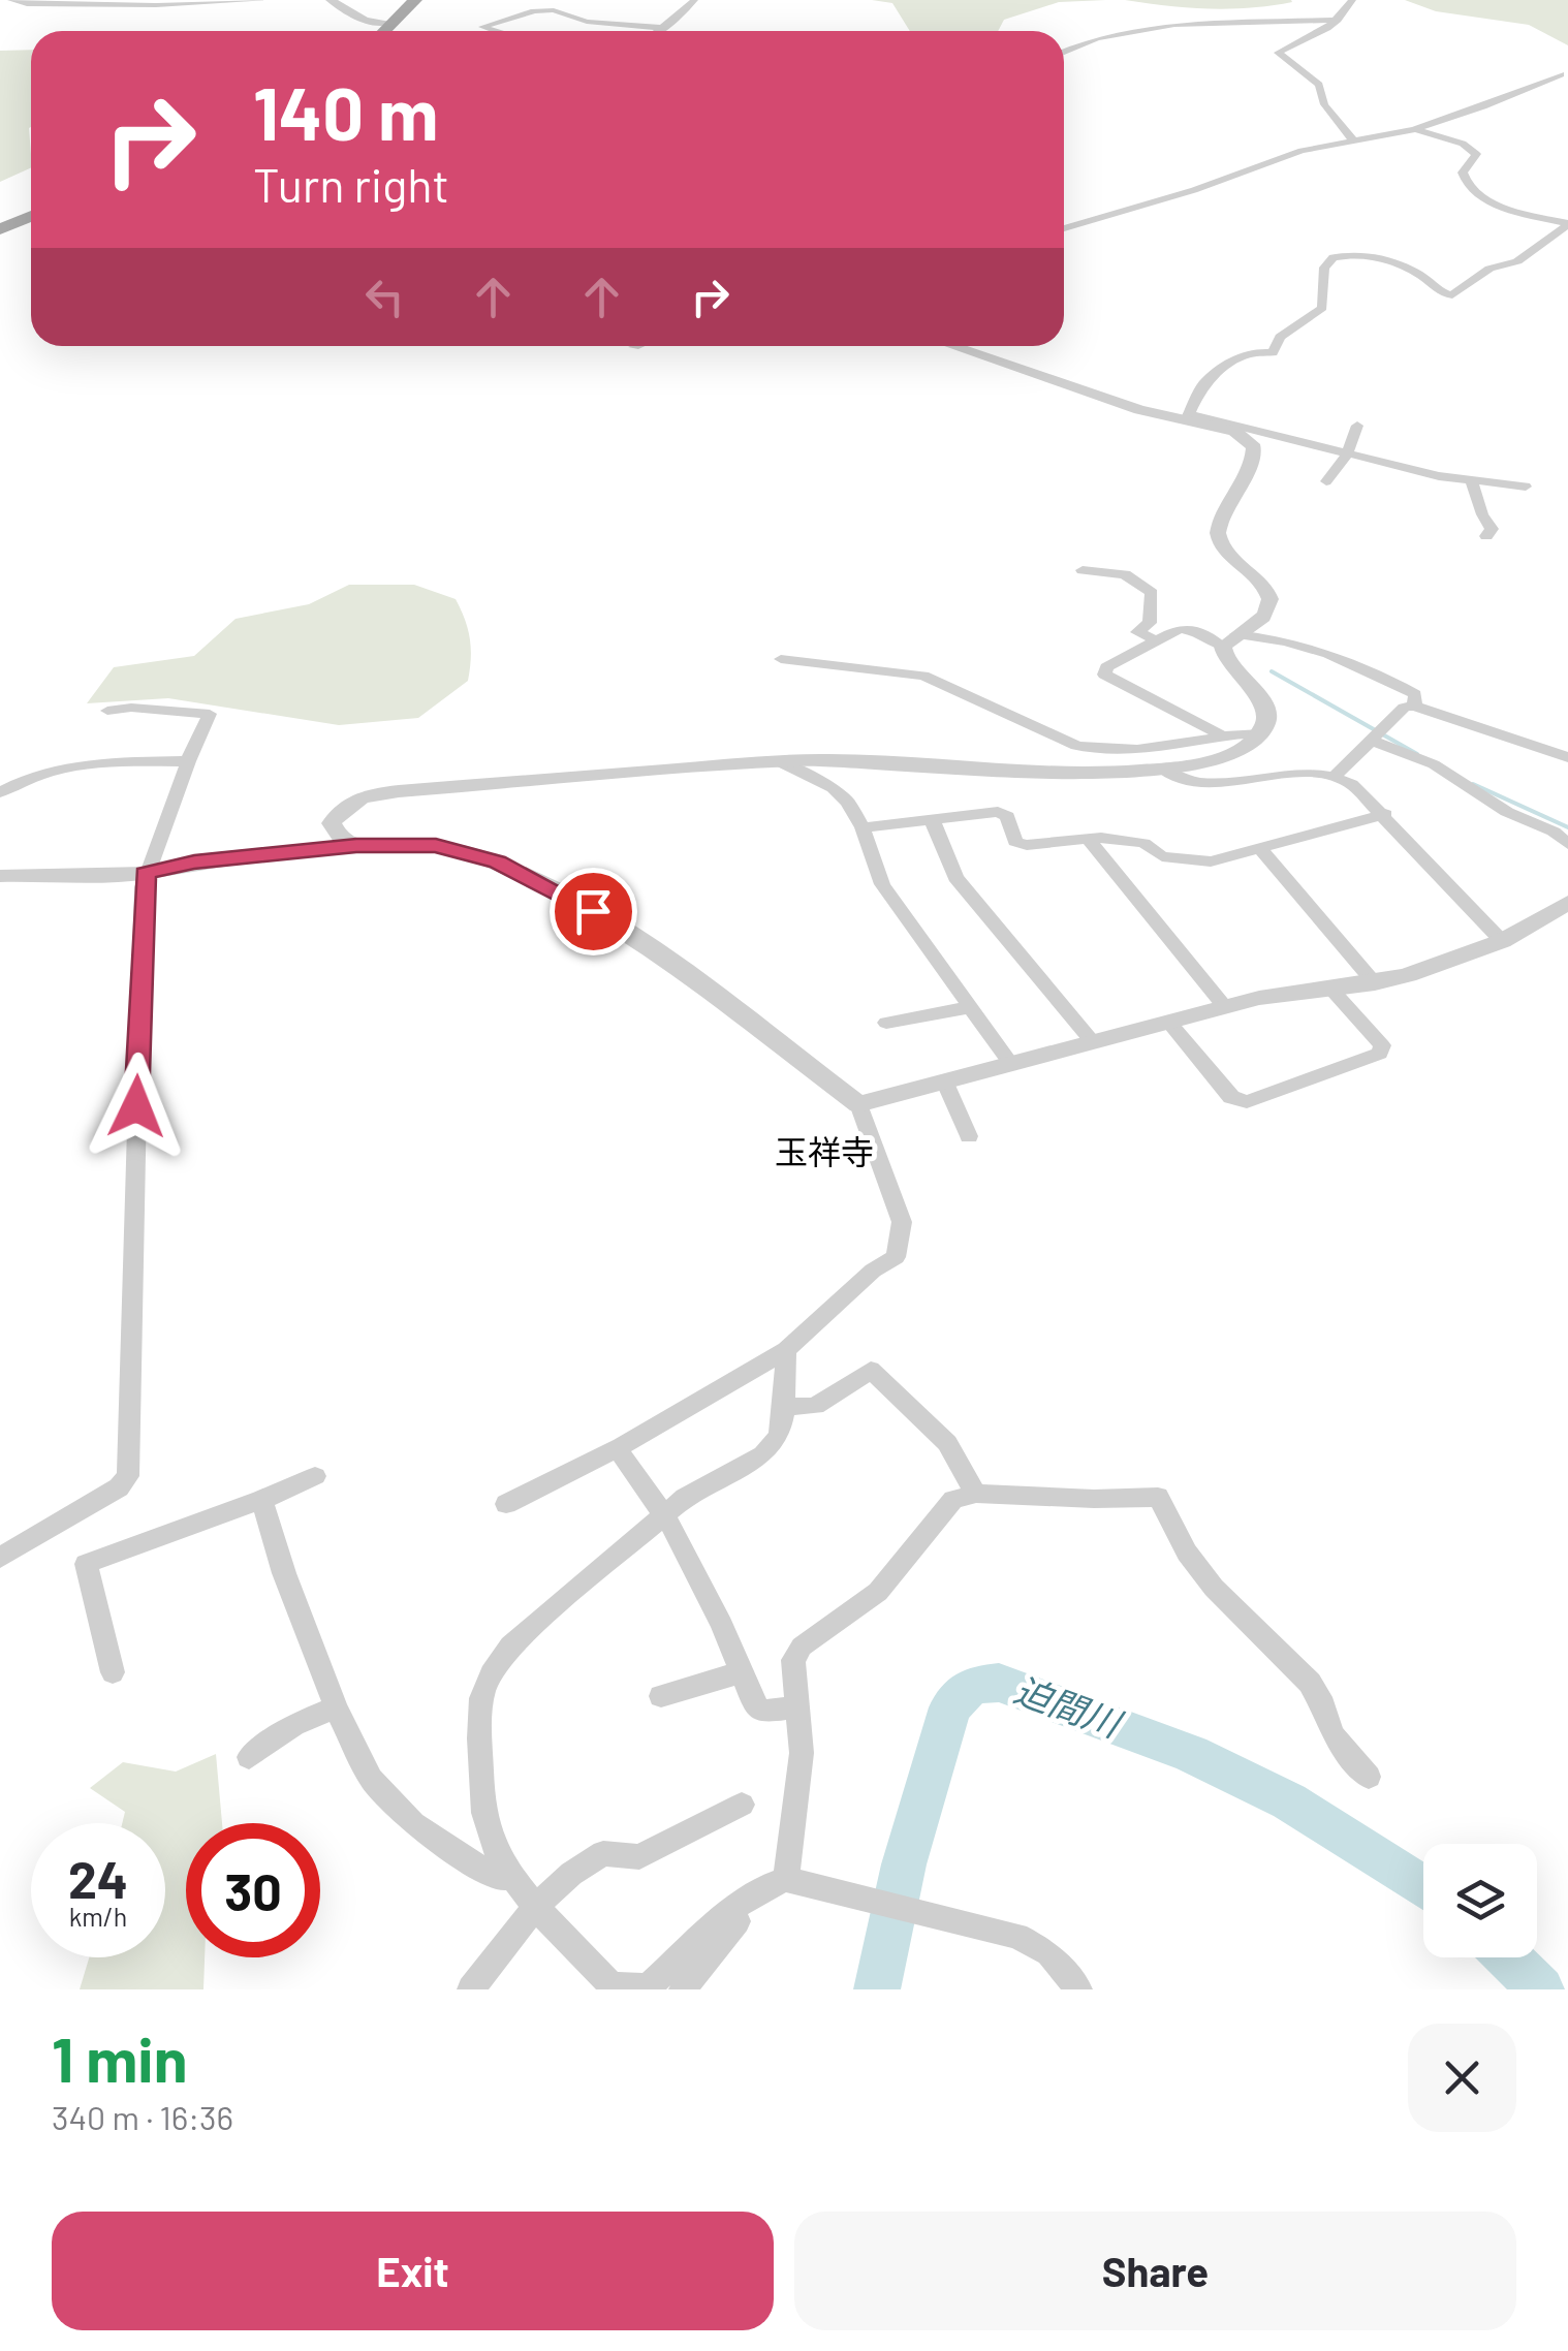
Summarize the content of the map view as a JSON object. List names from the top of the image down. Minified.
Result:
{"districts":["玉祥寺"],"water":["迫間川"],"page":{"turn":["140 m","Turn right"],"speed":"24 km/h","limit":"30","heading":["1 min","340 m · 16:36"],"buttons":["Exit","Share"]}}
